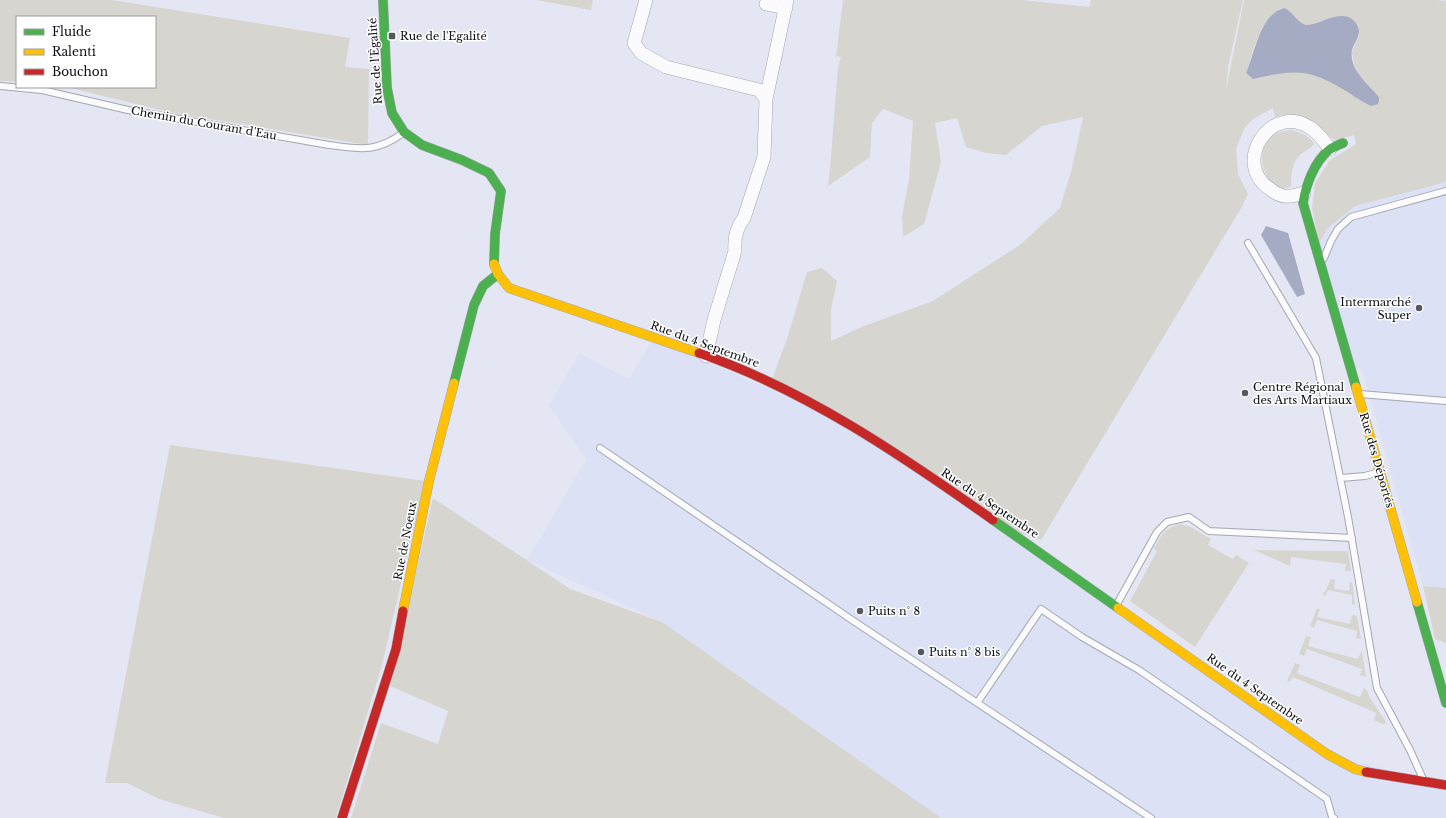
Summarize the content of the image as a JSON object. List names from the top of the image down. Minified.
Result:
{"streets":{"street":["Rue de l'Égalité","Rue du 4 Septembre","Rue des Déportés","Rue de Noeux"],"lane":["Chemin du Courant d'Eau"]},"crossings":[["Rue de l'Égalité","Chemin du Courant d'Eau"],["Rue de l'Égalité","Rue du 4 Septembre"],["Rue de l'Égalité","Rue de Noeux"],["Rue du 4 Septembre","Rue de Noeux"]],"places":{"transit":["Rue de l'Egalité"],"other":["Intermarché Super","Centre Régional des Arts Martiaux","Puits n° 8","Puits n° 8 bis"]},"legend":["Fluide","Ralenti","Bouchon"]}
